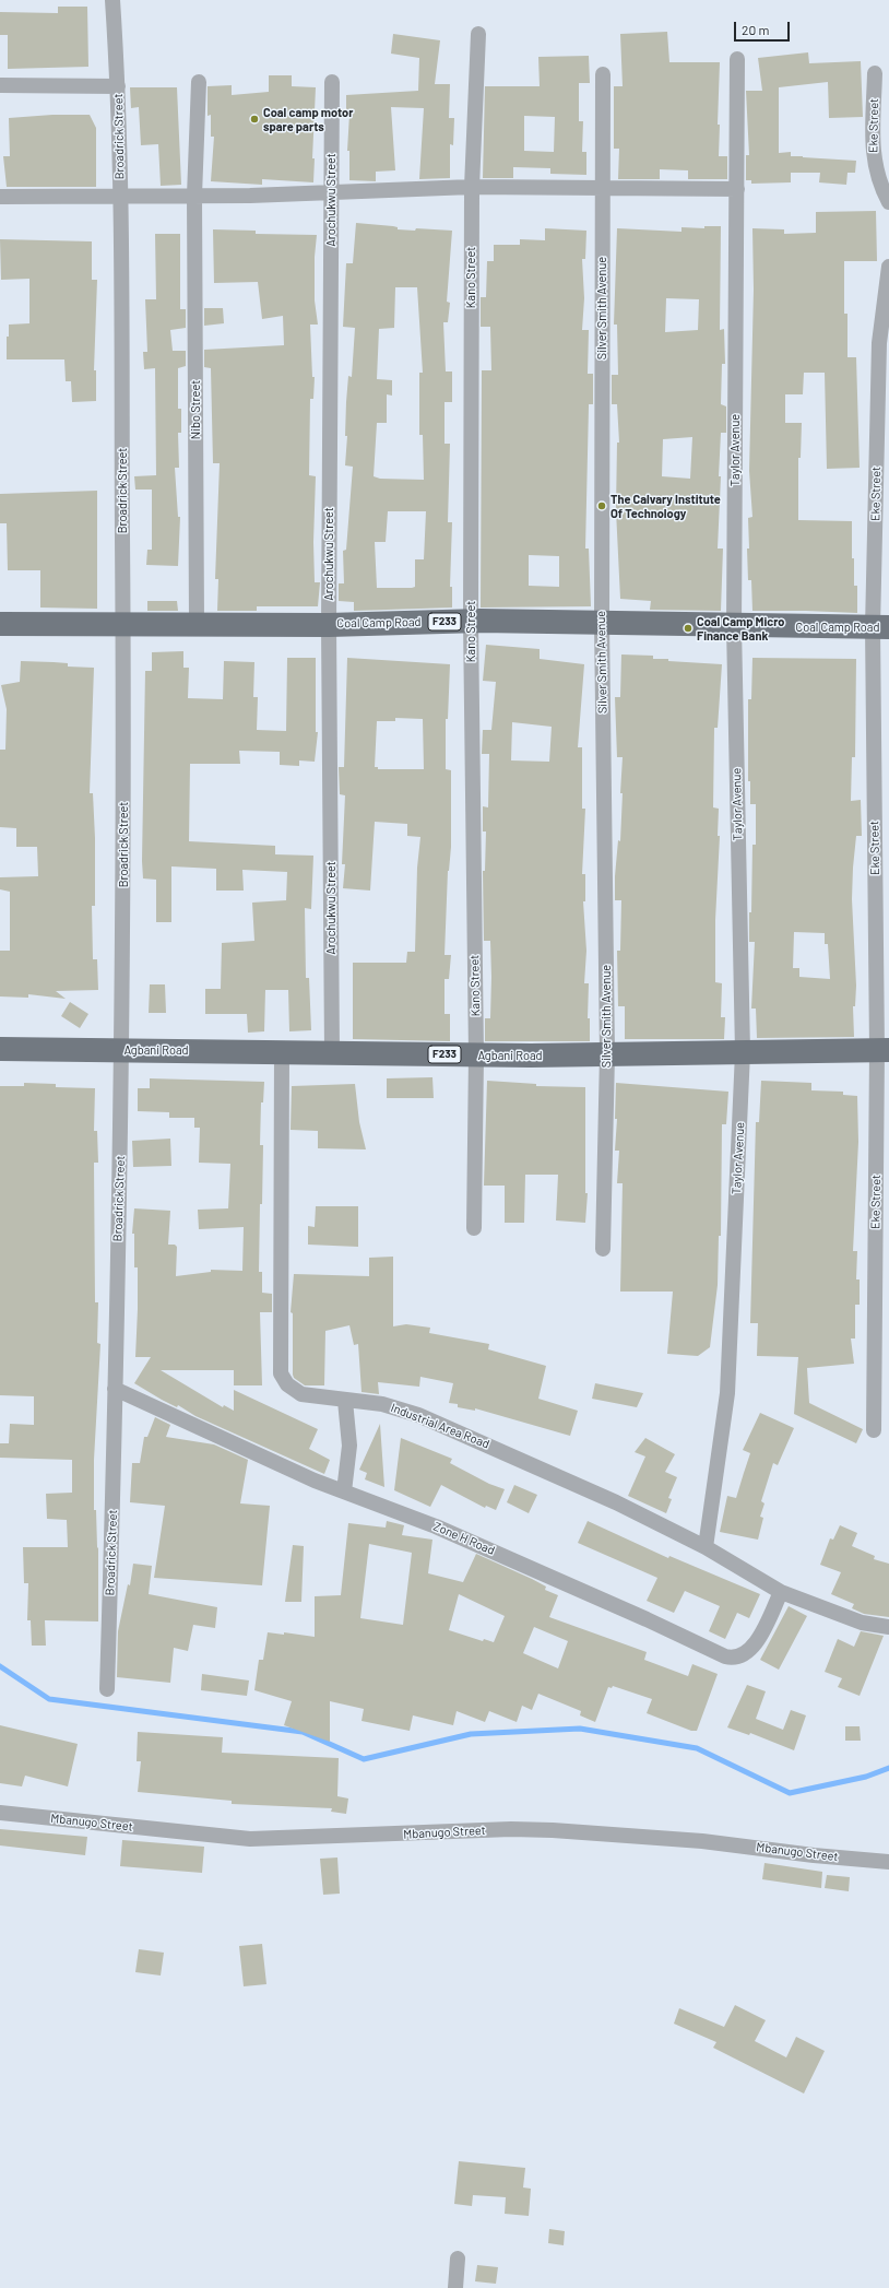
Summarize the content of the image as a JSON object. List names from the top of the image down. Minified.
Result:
{"streets":{"main road":["F233","Coal Camp Road","Agbani Road"],"street":["Eke Street","Broadrick Street","Arochukwu Street","Kano Street","Silver Smith Avenue","Nibo Street","Taylor Avenue","Industrial Area Road","Zone H Road","Mbanugo Street"]},"crossings":[["Eke Street","Coal Camp Road"],["Eke Street","Agbani Road"],["Broadrick Street","Coal Camp Road"],["Broadrick Street","Agbani Road"],["Broadrick Street","Zone H Road"],["Arochukwu Street","Coal Camp Road"],["Arochukwu Street","Agbani Road"],["Kano Street","Coal Camp Road"],["Kano Street","Agbani Road"],["Silver Smith Avenue","Coal Camp Road"],["Silver Smith Avenue","Agbani Road"],["Nibo Street","Coal Camp Road"],["Taylor Avenue","Coal Camp Road"],["Taylor Avenue","Agbani Road"],["Taylor Avenue","Industrial Area Road"],["Agbani Road","Industrial Area Road"],["Industrial Area Road","Zone H Road"]],"places":["Coal camp motor spare parts","The Calvary Institute Of Technology","Coal Camp Micro Finance Bank"],"scale_bar":"20 m"}
